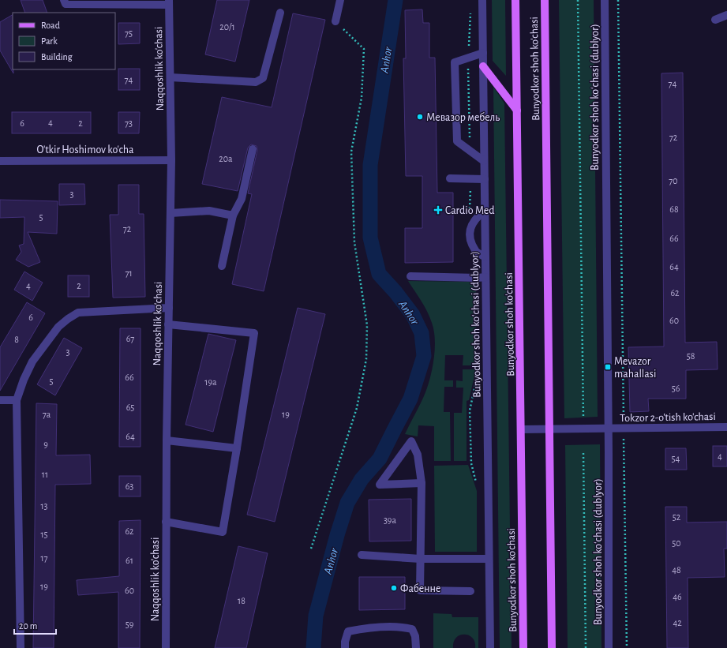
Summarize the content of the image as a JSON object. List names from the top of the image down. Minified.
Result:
{"streets":{"main road":["Bunyodkor shoh ko'chasi"],"street":["Naqqoshlik ko'chasi","Bunyodkor shoh koʻchasi (dublyor)","O'tkir Hoshimov ko'cha","Tokzor 2-o'tish ko'chasi"]},"crossings":[["Naqqoshlik ko'chasi","O'tkir Hoshimov ko'cha"],["Bunyodkor shoh ko'chasi","Tokzor 2-o'tish ko'chasi"],["Bunyodkor shoh koʻchasi (dublyor)","Tokzor 2-o'tish ko'chasi"]],"water":["Anhor"],"places":{"other":["Мевазор мебель","Фабенне"],"health":["Cardio Med"],"transit":["Mevazor mahallasi"]},"house_numbers":["20/1","75","74","74","4","6","2","73","72","20a","70","3","68","5","72","66","64","71","4","2","62","6","60","67","8","3","58","66","5","19a","56","65","7а","19","64","9","4","54","11","63","13","52","39a","62","15","50","17","61","48","19","60","46","18","42","59"],"legend":["Road","Park","Building"],"scale_bar":"20 m"}
